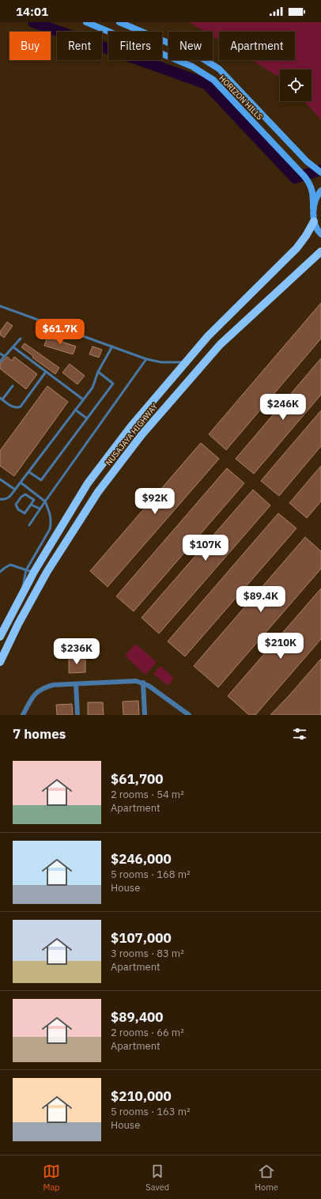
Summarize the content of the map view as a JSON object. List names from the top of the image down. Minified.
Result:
{"streets":{"main road":["HORIZON HILLS","NUSAJAYA HIGHWAY"]},"crossings":[["HORIZON HILLS","NUSAJAYA HIGHWAY"]],"page":{"status":"14:01","chip":["Buy","Rent","Filters","New","Apartment"],"price":["$61.7K","$246K","$92K","$107K","$89.4K","$210K","$236K"],"heading":"7 homes","list":[{"name":"$61,700","note":"2 rooms · 54 m² · Apartment"},{"name":"$246,000","note":"5 rooms · 168 m² · House"},{"name":"$107,000","note":"3 rooms · 83 m² · Apartment"},{"name":"$89,400","note":"2 rooms · 66 m² · Apartment"},{"name":"$210,000","note":"5 rooms · 163 m² · House"}],"tabs":["Map","Saved","Home"]}}
